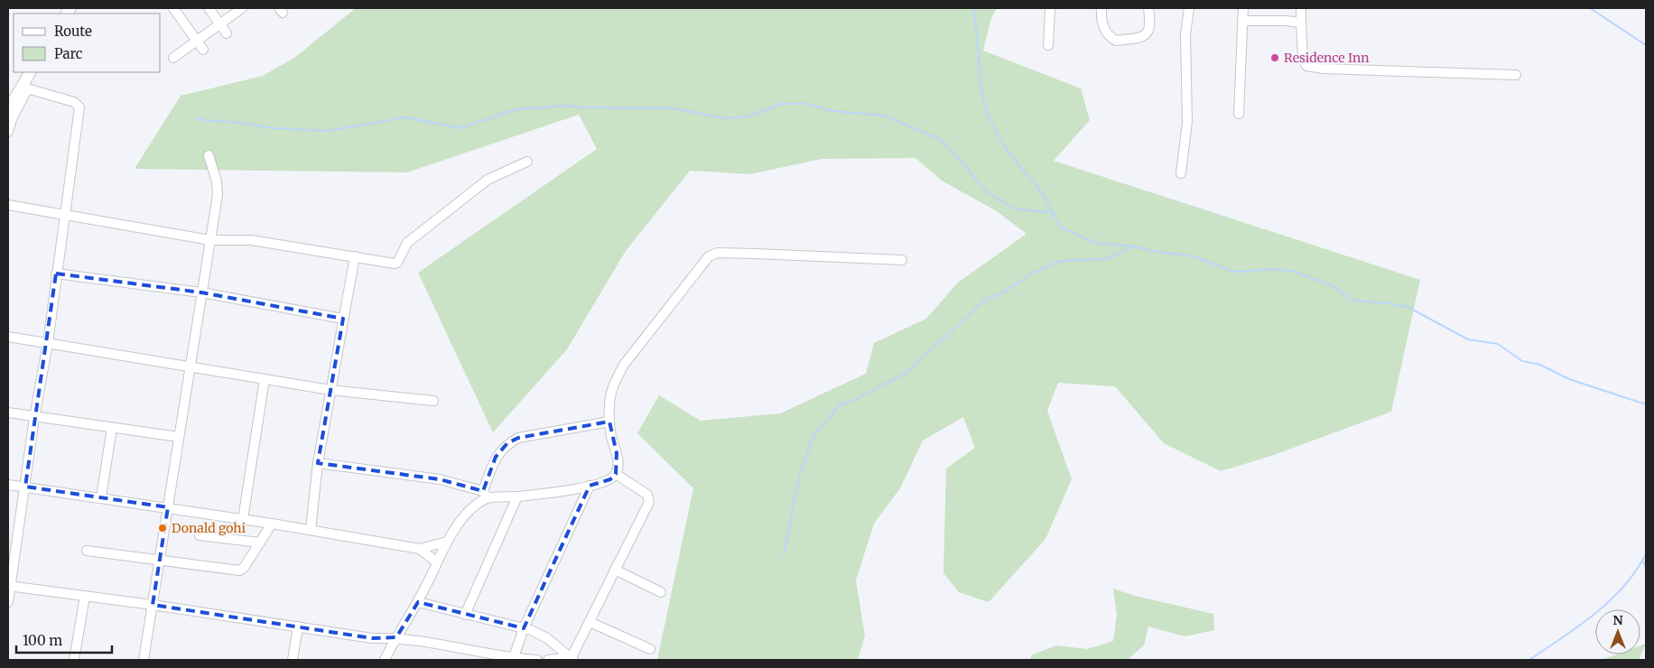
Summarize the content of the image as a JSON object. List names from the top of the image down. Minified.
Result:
{"places":["Residence Inn","Donald gohi"],"legend":["Route","Parc"],"scale_bar":"100 m","north":"top"}
